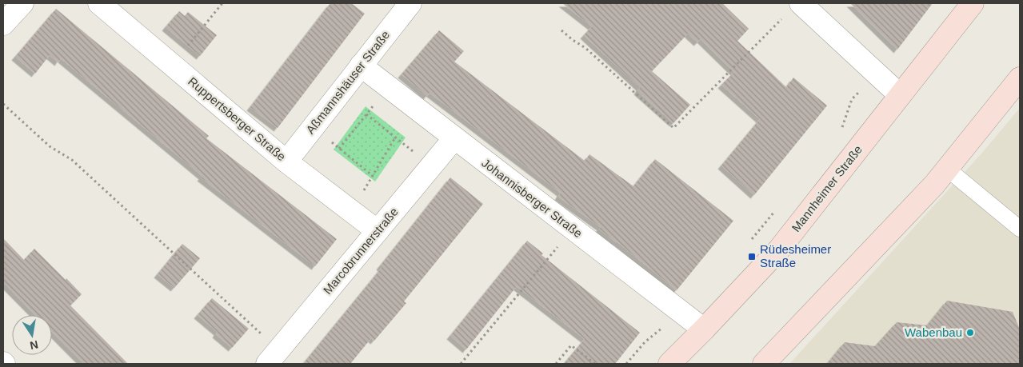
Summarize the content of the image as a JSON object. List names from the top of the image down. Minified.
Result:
{"streets":{"main road":["Mannheimer Straße"],"street":["Aßmannshäuser Straße","Ruppertsberger Straße","Johannisberger Straße","Marcobrunnerstraße"]},"crossings":[["Aßmannshäuser Straße","Ruppertsberger Straße"],["Aßmannshäuser Straße","Johannisberger Straße"],["Ruppertsberger Straße","Marcobrunnerstraße"],["Mannheimer Straße","Johannisberger Straße"],["Johannisberger Straße","Marcobrunnerstraße"]],"places":{"transit":["Rüdesheimer Straße"],"other":["Wabenbau"]},"north":"bottom"}
